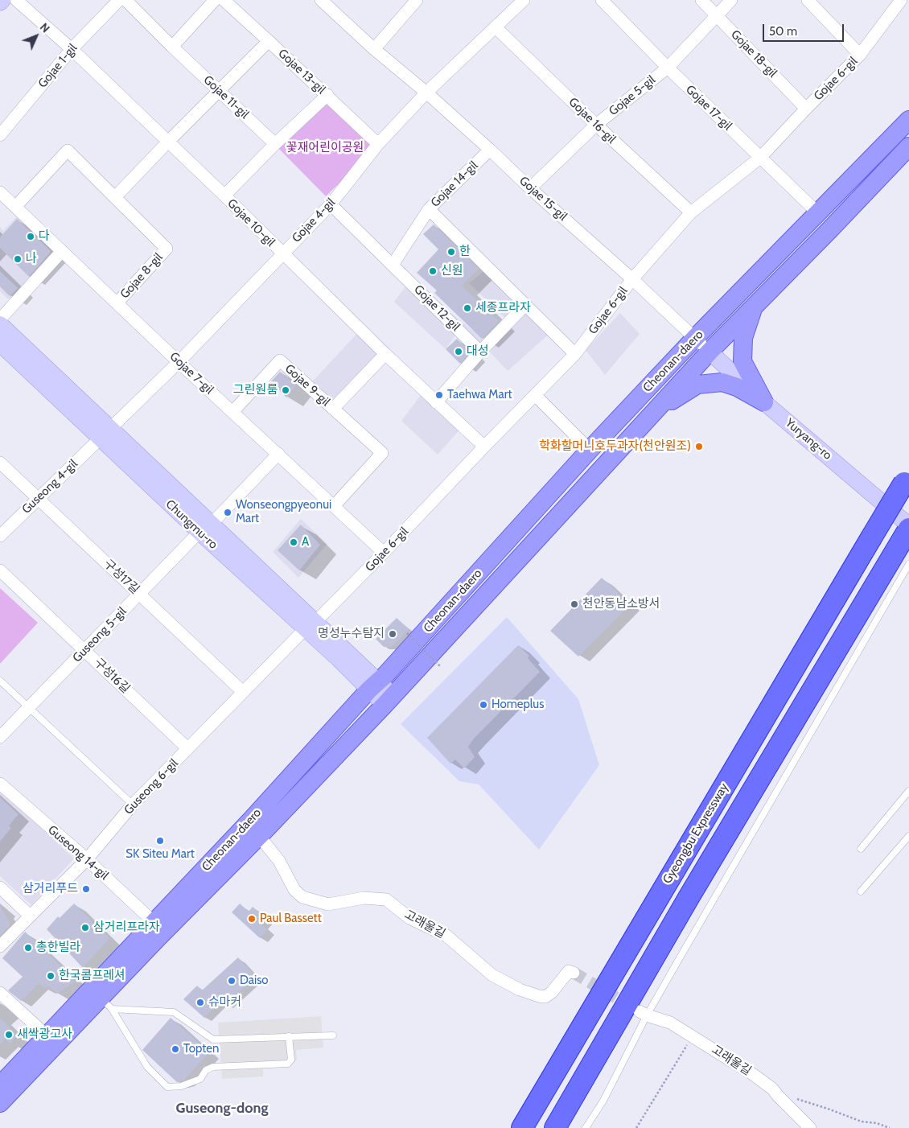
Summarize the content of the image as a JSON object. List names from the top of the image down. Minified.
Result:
{"streets":{"highway":["Gyeongbu Expressway"],"main road":["Cheonan-daero","Yuryang-ro","Chungmu-ro"],"street":["Gojae 18-gil","Gojae 1-gil","Gojae 13-gil","Gojae 6-gil","Gojae 5-gil","Gojae 11-gil","Gojae 17-gil","Gojae 16-gil","Gojae 14-gil","Gojae 15-gil","Gojae 4-gil","Gojae 10-gil","Gojae 8-gil","Gojae 12-gil","Gojae 7-gil","Gojae 9-gil","Guseong 4-gil","구성17길","Guseong 5-gil","구성16길","Guseong 6-gil","Guseong 14-gil","고래울길"]},"crossings":[["Gojae 18-gil","Gojae 6-gil"],["Gojae 18-gil","Gojae 5-gil"],["Gojae 1-gil","Gojae 10-gil"],["Gojae 13-gil","Gojae 4-gil"],["Gojae 6-gil","Gojae 17-gil"],["Gojae 6-gil","Gojae 16-gil"],["Gojae 6-gil","Gojae 14-gil"],["Gojae 6-gil","Gojae 15-gil"],["Gojae 6-gil","Gojae 10-gil"],["Gojae 6-gil","Gojae 7-gil"],["Gojae 6-gil","Chungmu-ro"],["Gojae 6-gil","Guseong 6-gil"],["Gojae 5-gil","Gojae 17-gil"],["Gojae 5-gil","Gojae 16-gil"],["Gojae 5-gil","Gojae 15-gil"],["Gojae 17-gil","Cheonan-daero"],["Gojae 16-gil","Gojae 4-gil"],["Gojae 14-gil","Gojae 15-gil"],["Gojae 15-gil","Gojae 4-gil"],["Gojae 15-gil","Cheonan-daero"],["Gojae 15-gil","Yuryang-ro"],["Gojae 4-gil","Gojae 10-gil"],["Gojae 4-gil","Gojae 12-gil"],["Gojae 4-gil","Gojae 7-gil"],["Gojae 4-gil","Guseong 4-gil"],["Gojae 4-gil","Chungmu-ro"],["Gojae 10-gil","Gojae 9-gil"],["Gojae 8-gil","Gojae 7-gil"],["Cheonan-daero","Yuryang-ro"],["Cheonan-daero","Chungmu-ro"],["Cheonan-daero","Guseong 14-gil"],["Cheonan-daero","고래울길"],["Gojae 7-gil","Gojae 9-gil"],["Gojae 7-gil","Chungmu-ro"],["Guseong 4-gil","Chungmu-ro"],["Guseong 4-gil","구성17길"],["Chungmu-ro","Guseong 5-gil"],["Chungmu-ro","Guseong 6-gil"],["구성17길","Guseong 5-gil"],["구성17길","Guseong 6-gil"],["Guseong 5-gil","구성16길"],["구성16길","Guseong 6-gil"],["Guseong 6-gil","Guseong 14-gil"]],"districts":["Guseong-dong"],"parks":["꽃재어린이공원"],"places":["다","한","나","신원","세종프라자","대성","그린원룸","Taehwa Mart","학화할머니호두과자(천안원조)","Wonseongpyeonui Mart","A","천안동남소방서","명성누수탐지","Homeplus","SK Siteu Mart","삼거리푸드","Paul Bassett","삼거리프라자","총한빌라","한국콤프레셔","Daiso","슈마커","새싹광고사","Topten"],"scale_bar":"50 m","north":"top right"}
